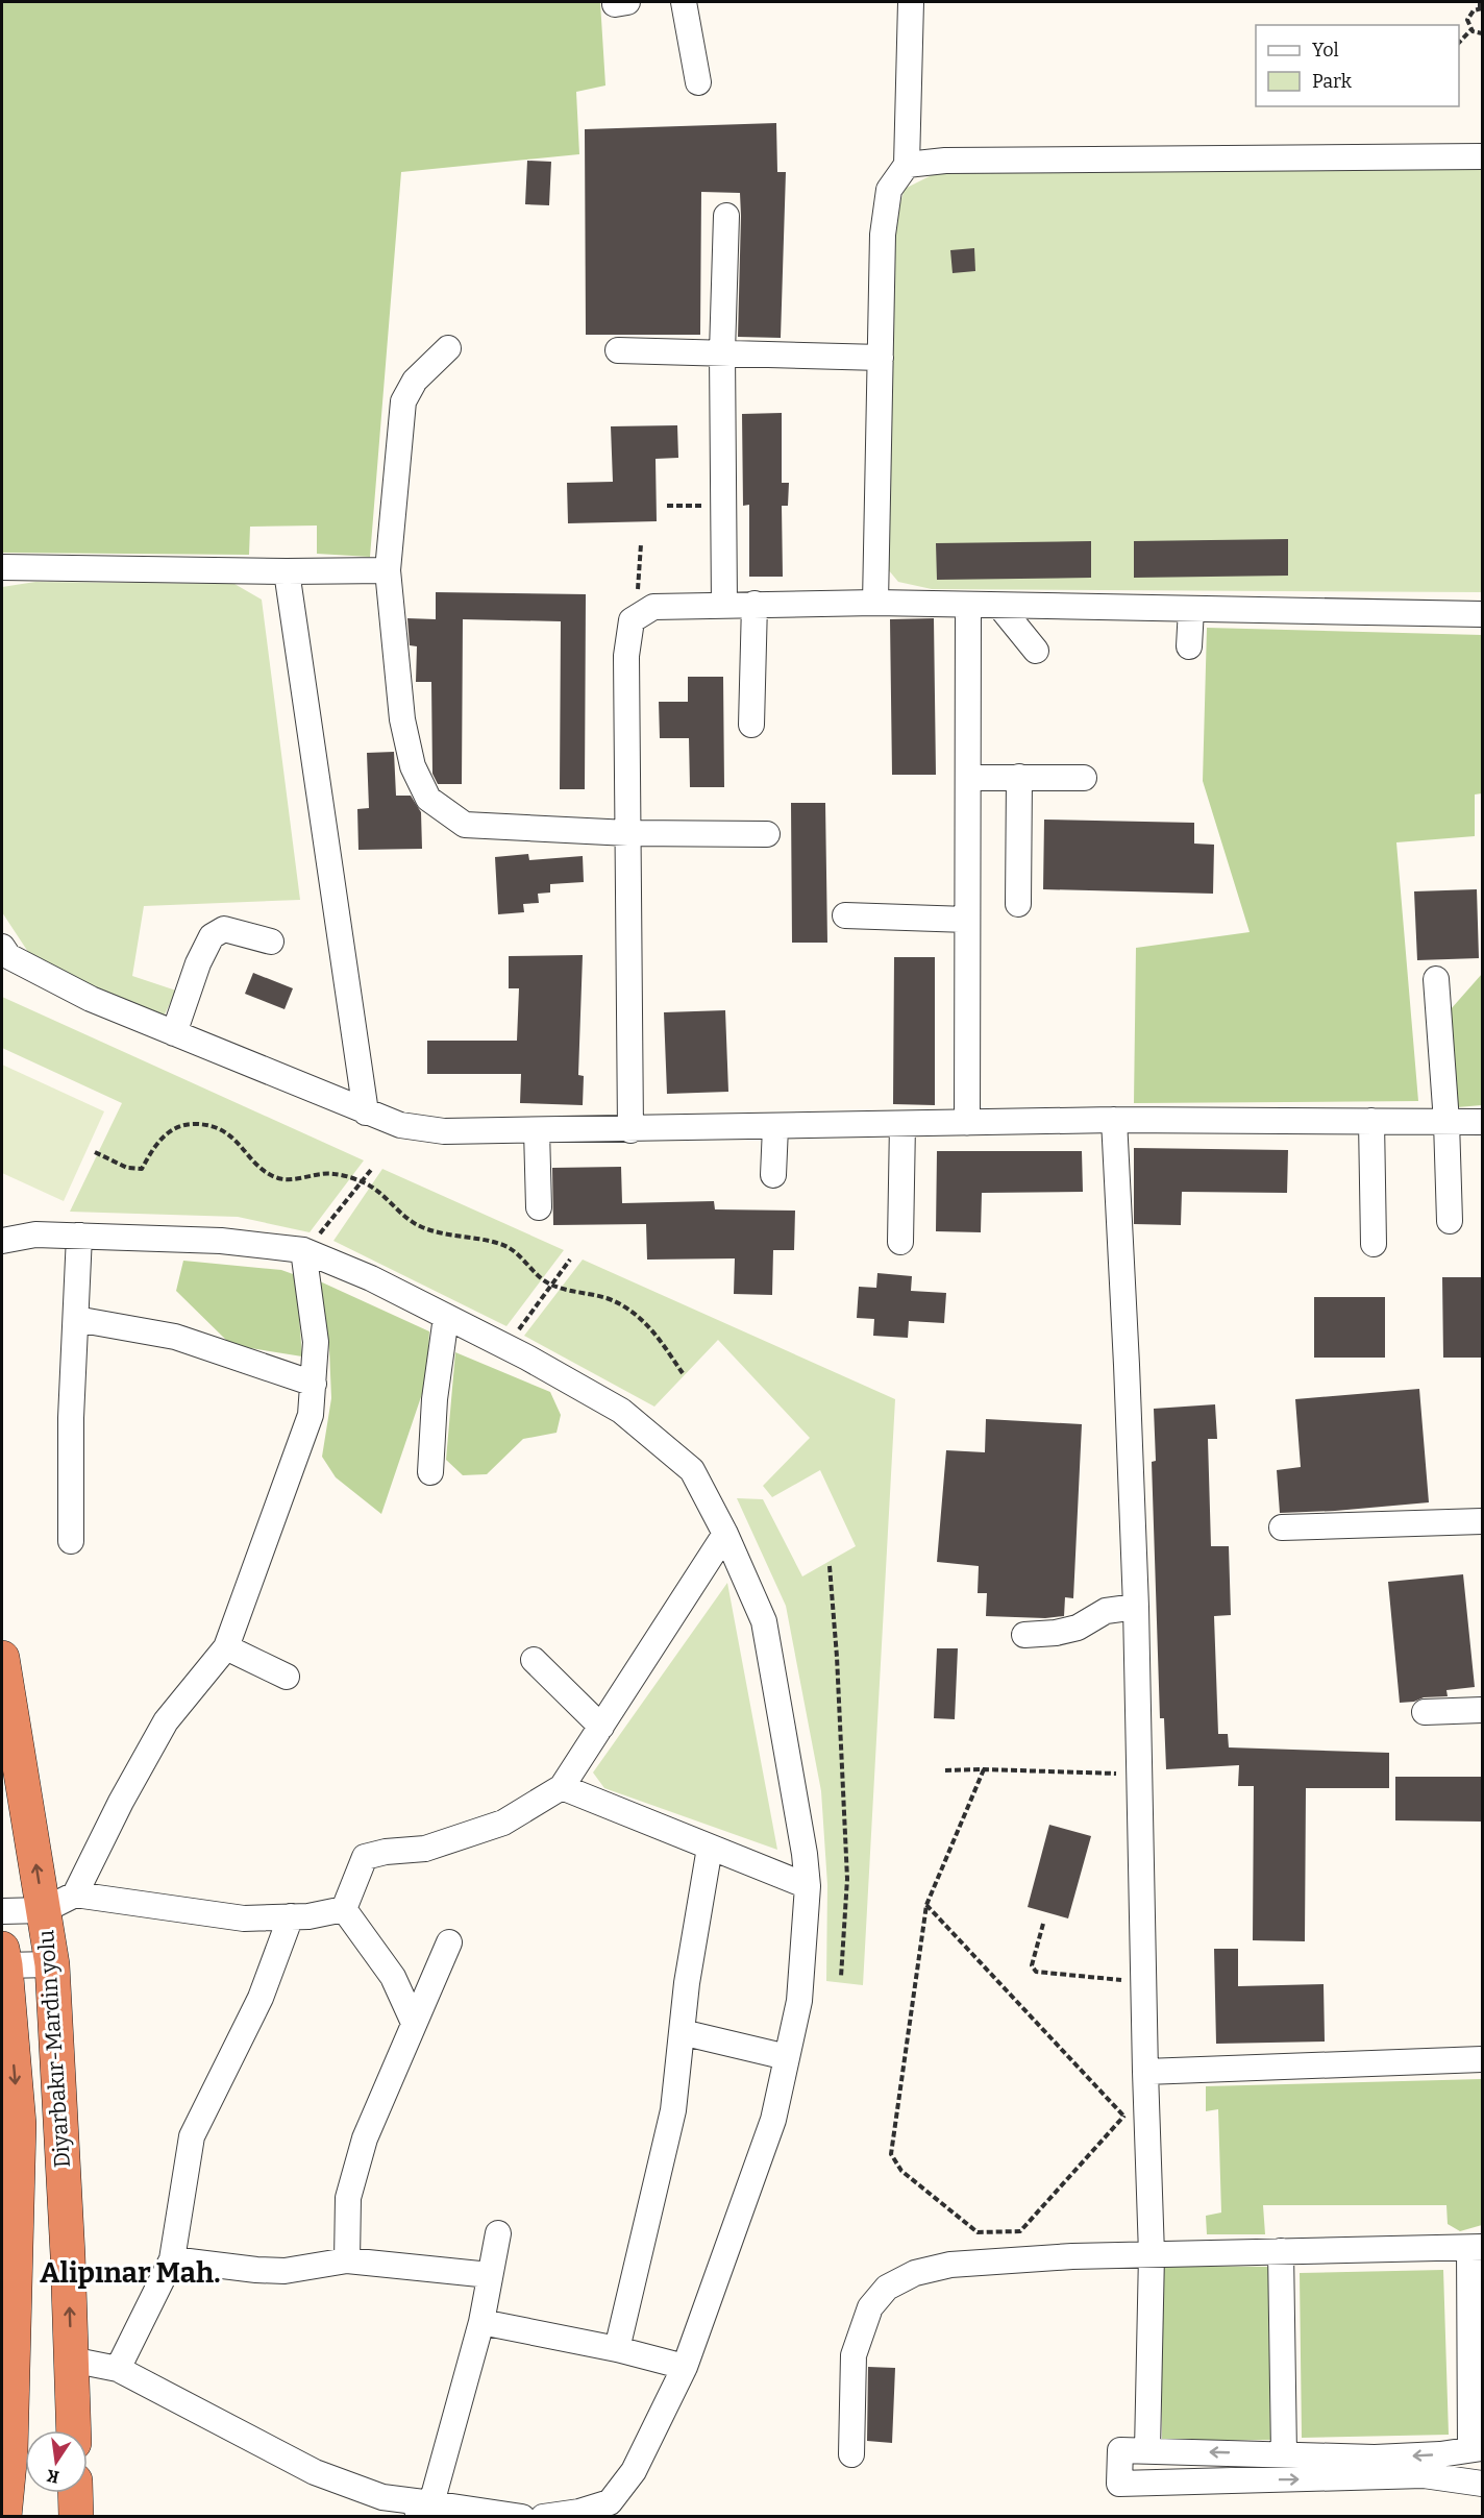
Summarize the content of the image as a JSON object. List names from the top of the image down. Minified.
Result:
{"streets":{"highway":["Diyarbakır-Mardin yolu"]},"districts":["Alipınar Mah."],"legend":["Yol","Park"],"north":"bottom"}
